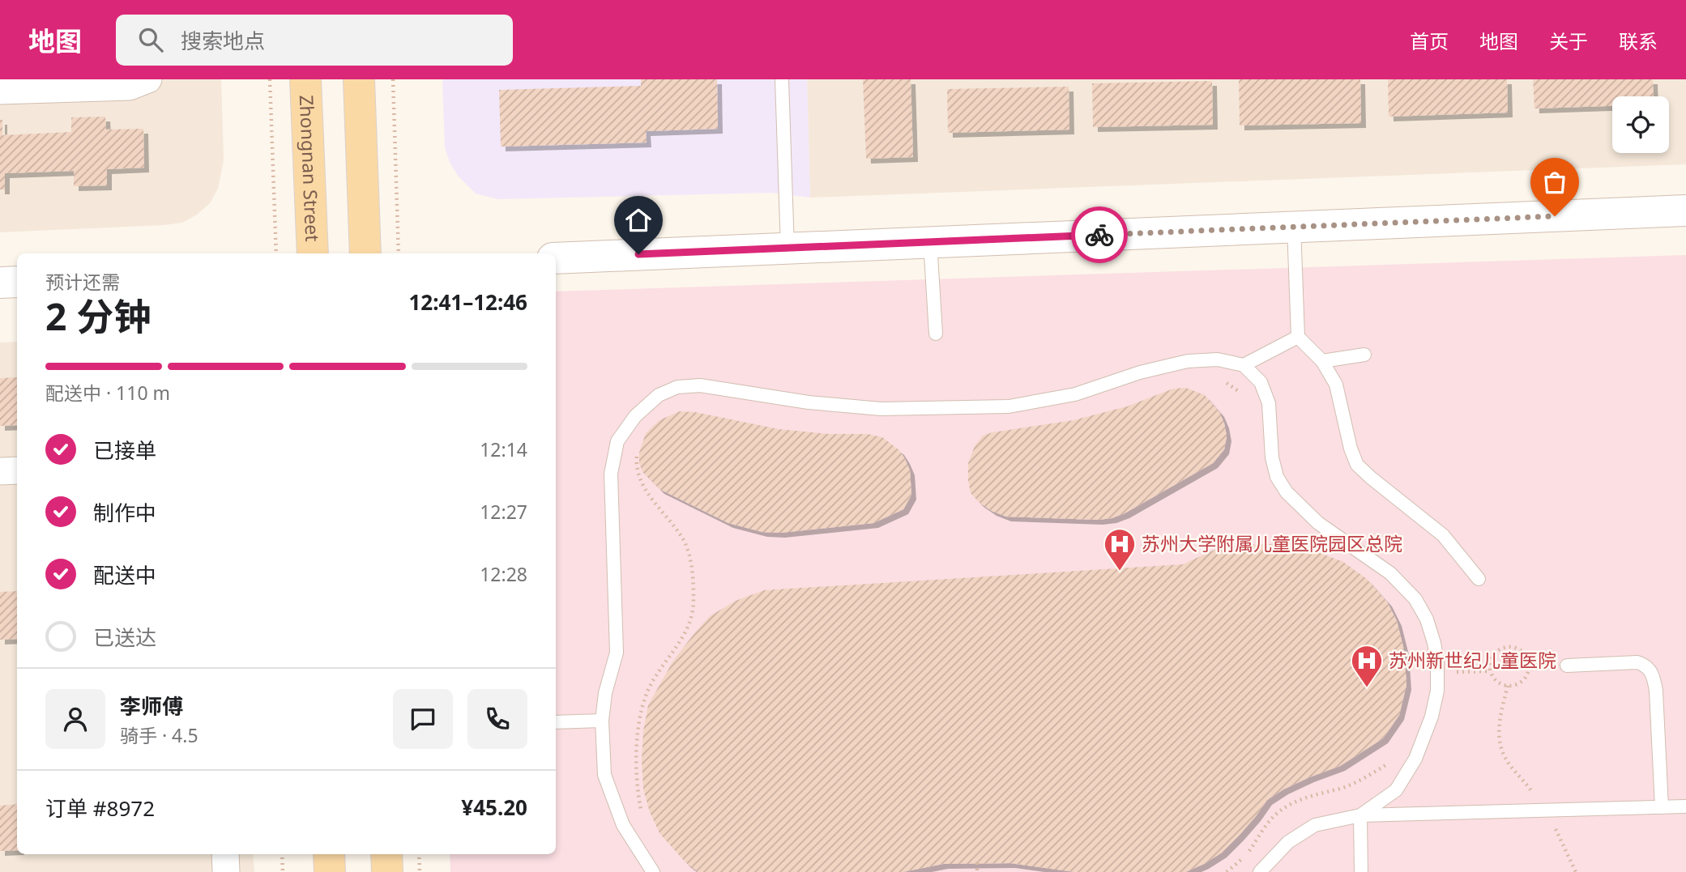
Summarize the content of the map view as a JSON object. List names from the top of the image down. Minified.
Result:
{"streets":{"main road":["Zhongnan Street"]},"places":{"hospital":["苏州大学附属儿童医院园区总院","苏州新世纪儿童医院"]},"page":{"header":"地图","search":"搜索地点","nav":["首页","地图","关于","联系"],"heading":["2 分钟","预计还需","12:41–12:46"],"panel":["李师傅","骑手 · 4.5","订单 #8972","¥45.20"],"bar":"配送中 · 110 m","list":[["已接单","12:14"],["制作中","12:27"],["配送中","12:28"],"已送达"]}}
